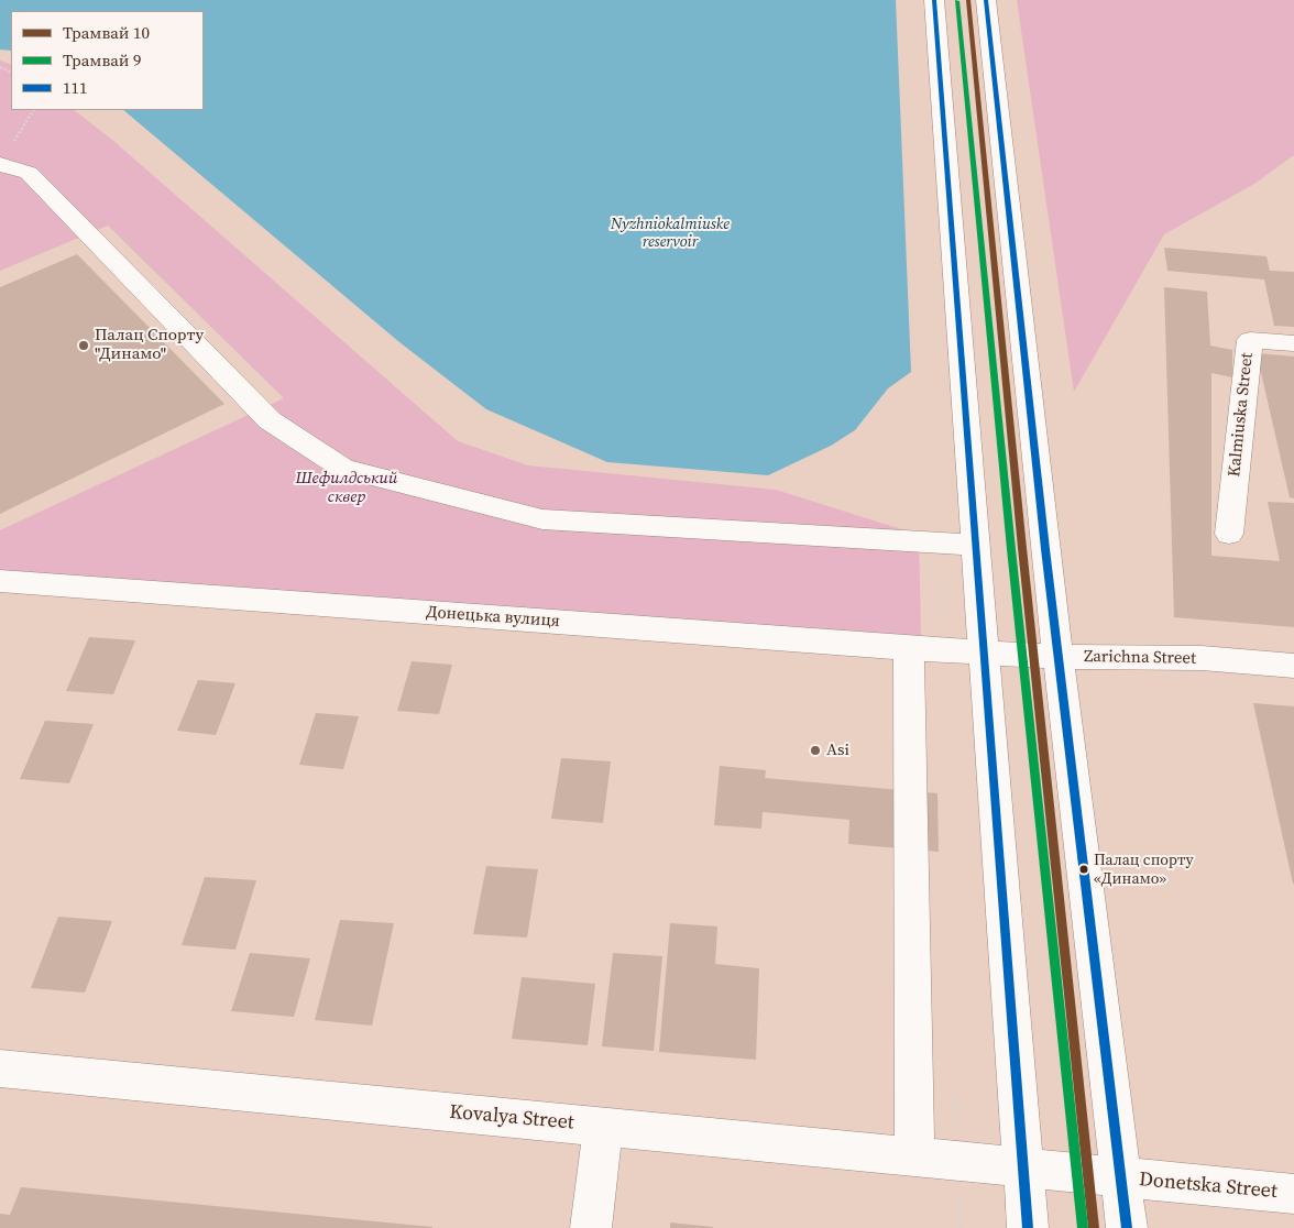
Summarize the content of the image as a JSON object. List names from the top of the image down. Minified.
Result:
{"streets":{"street":["Kalmiuska Street","Донецька вулиця","Zarichna Street","Kovalya Street","Donetska Street"]},"crossings":[["Донецька вулиця","Zarichna Street"],["Kovalya Street","Donetska Street"]],"water":["Nyzhniokalmiuske reservoir"],"parks":["Шефилдський сквер"],"places":["Палац Спорту \"Динамо\"","Asi","Палац спорту «Динамо»"],"lines":["tram line 10","transit line 111","tram line 9"],"legend":["Трамвай 10","Трамвай 9","111"]}
